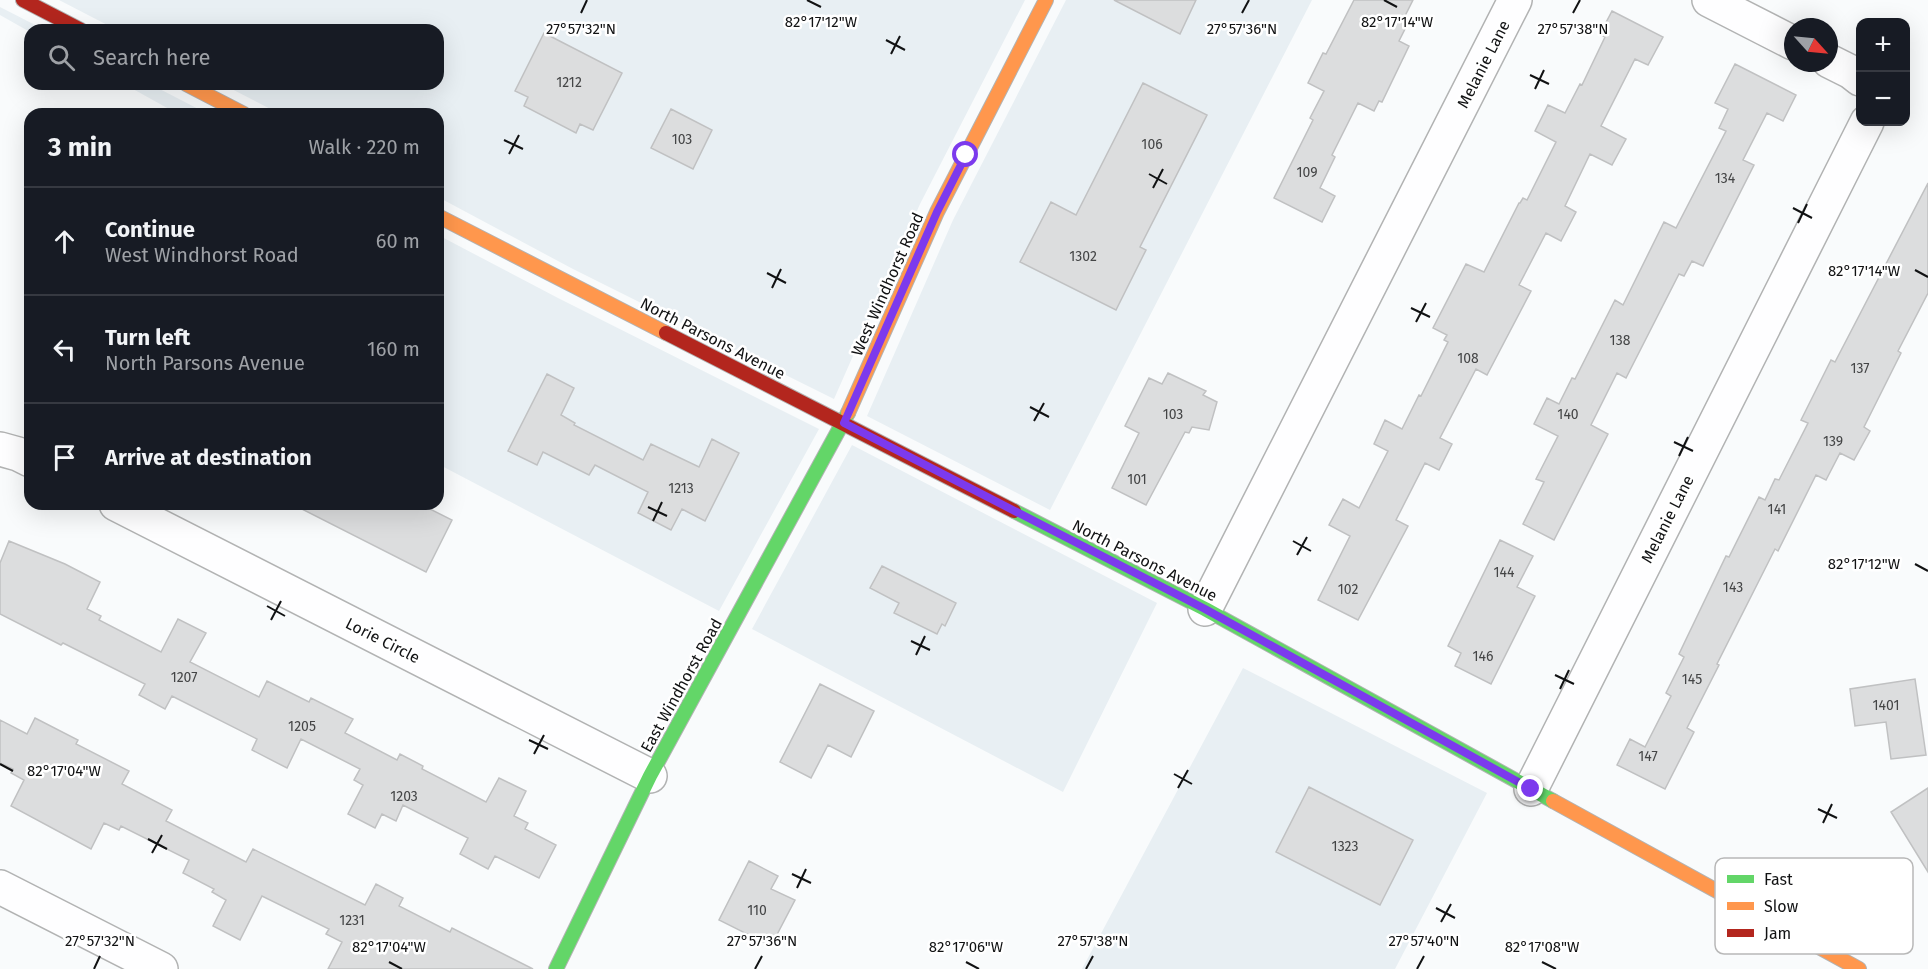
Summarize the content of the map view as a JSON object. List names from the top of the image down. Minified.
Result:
{"streets":{"main road":["West Windhorst Road","North Parsons Avenue","East Windhorst Road"],"street":["Melanie Lane","Lorie Circle"]},"crossings":[["Melanie Lane","North Parsons Avenue"],["West Windhorst Road","North Parsons Avenue"],["West Windhorst Road","East Windhorst Road"],["North Parsons Avenue","East Windhorst Road"],["Lorie Circle","East Windhorst Road"]],"house_numbers":["1212","103","106","109","134","1302","138","108","137","103","140","139","101","1213","141","144","143","102","146","1207","145","1401","1205","147","1203","1323","110","1231"],"legend":["Fast","Slow","Jam"],"north":"bottom right","page":{"map_buttons":["+","−"],"search":"Search here","heading":["3 min","Walk · 220 m"],"list":[["Continue","West Windhorst Road","60 m"],["Turn left","North Parsons Avenue","160 m"],"Arrive at destination"]},"coordinates":["82°17'12\"W","82°17'14\"W","27°57'32\"N","27°57'36\"N","27°57'38\"N","82°17'04\"W","27°57'40\"N","82°17'06\"W","82°17'08\"W"]}
